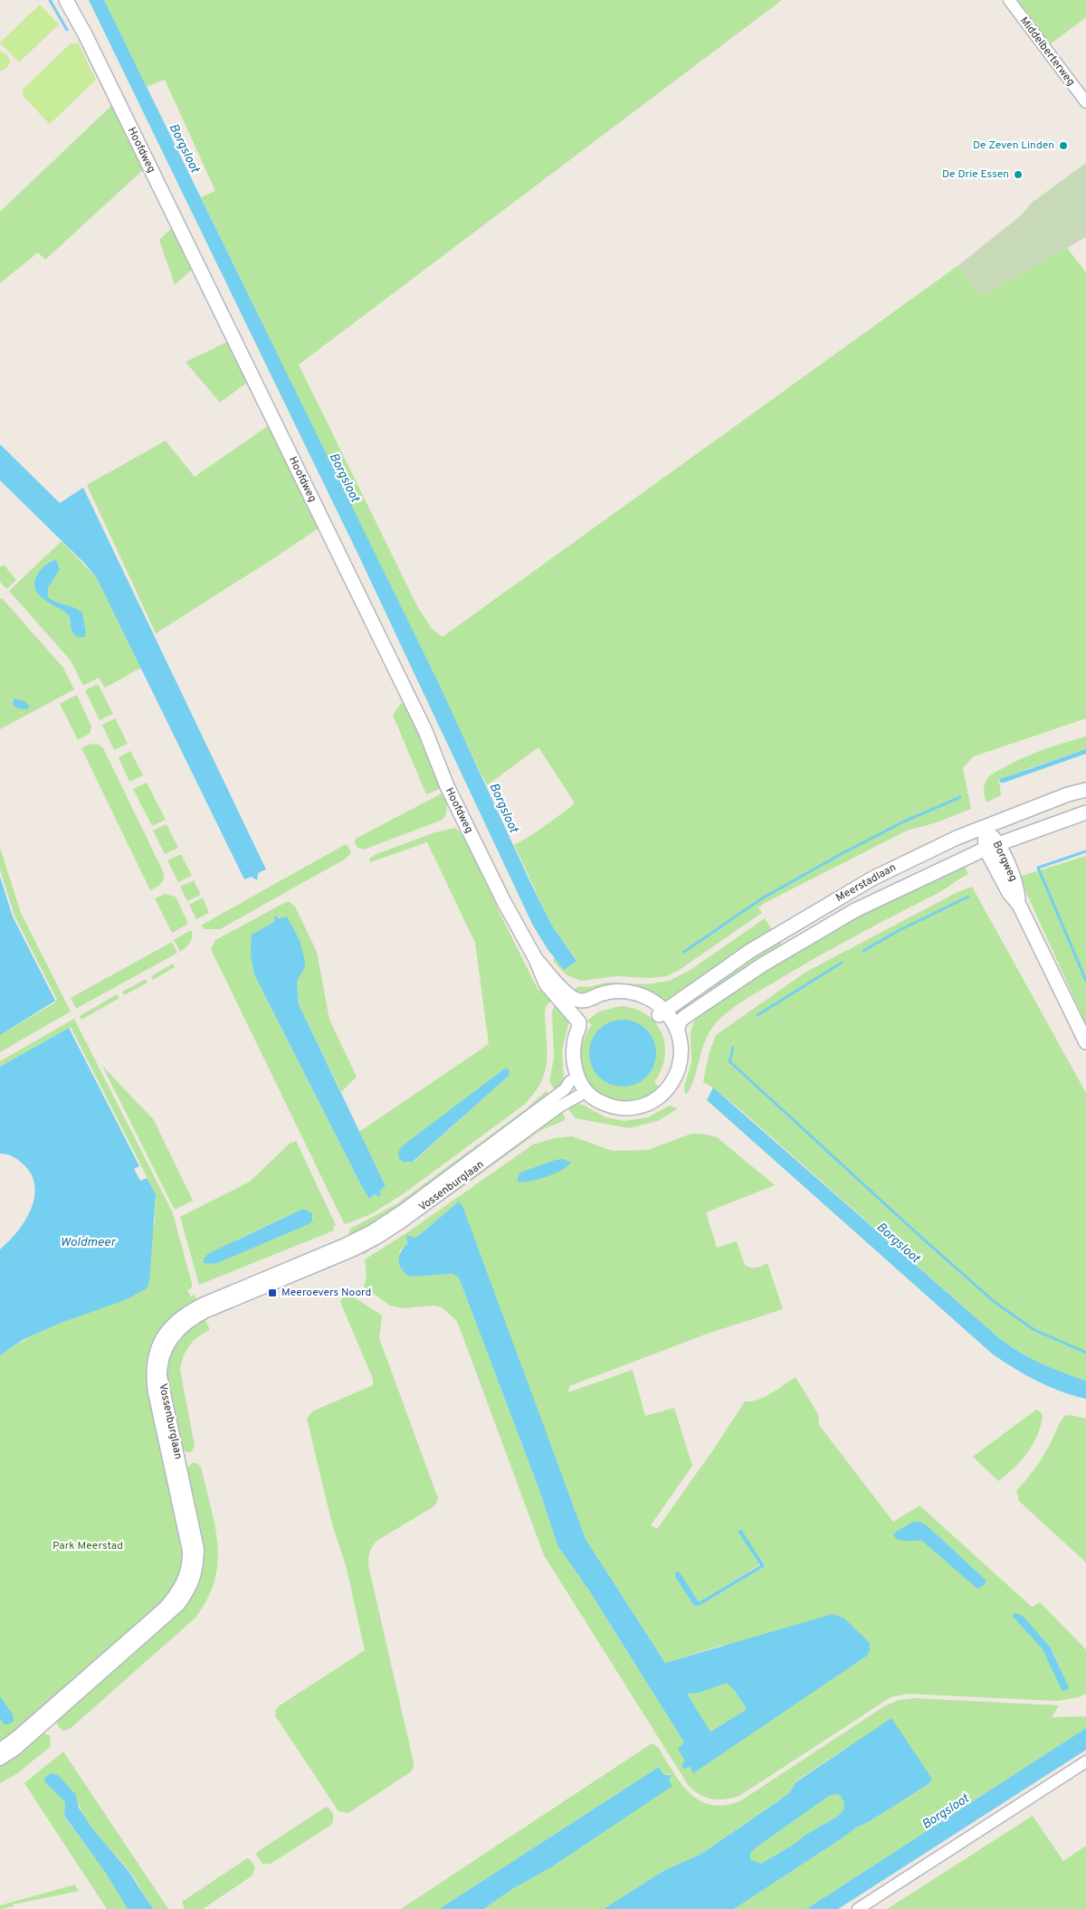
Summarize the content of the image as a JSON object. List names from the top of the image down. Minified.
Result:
{"streets":{"main road":["Hoofdweg","Borgweg","Meerstadlaan"],"street":["Middelberterweg","Vossenburglaan"]},"crossings":[["Hoofdweg","Meerstadlaan"],["Hoofdweg","Vossenburglaan"],["Borgweg","Meerstadlaan"],["Meerstadlaan","Vossenburglaan"]],"water":["Borgsloot","Woldmeer"],"parks":["Park Meerstad"],"places":{"other":["De Zeven Linden","De Drie Essen"],"transit":["Meeroevers Noord"]}}
